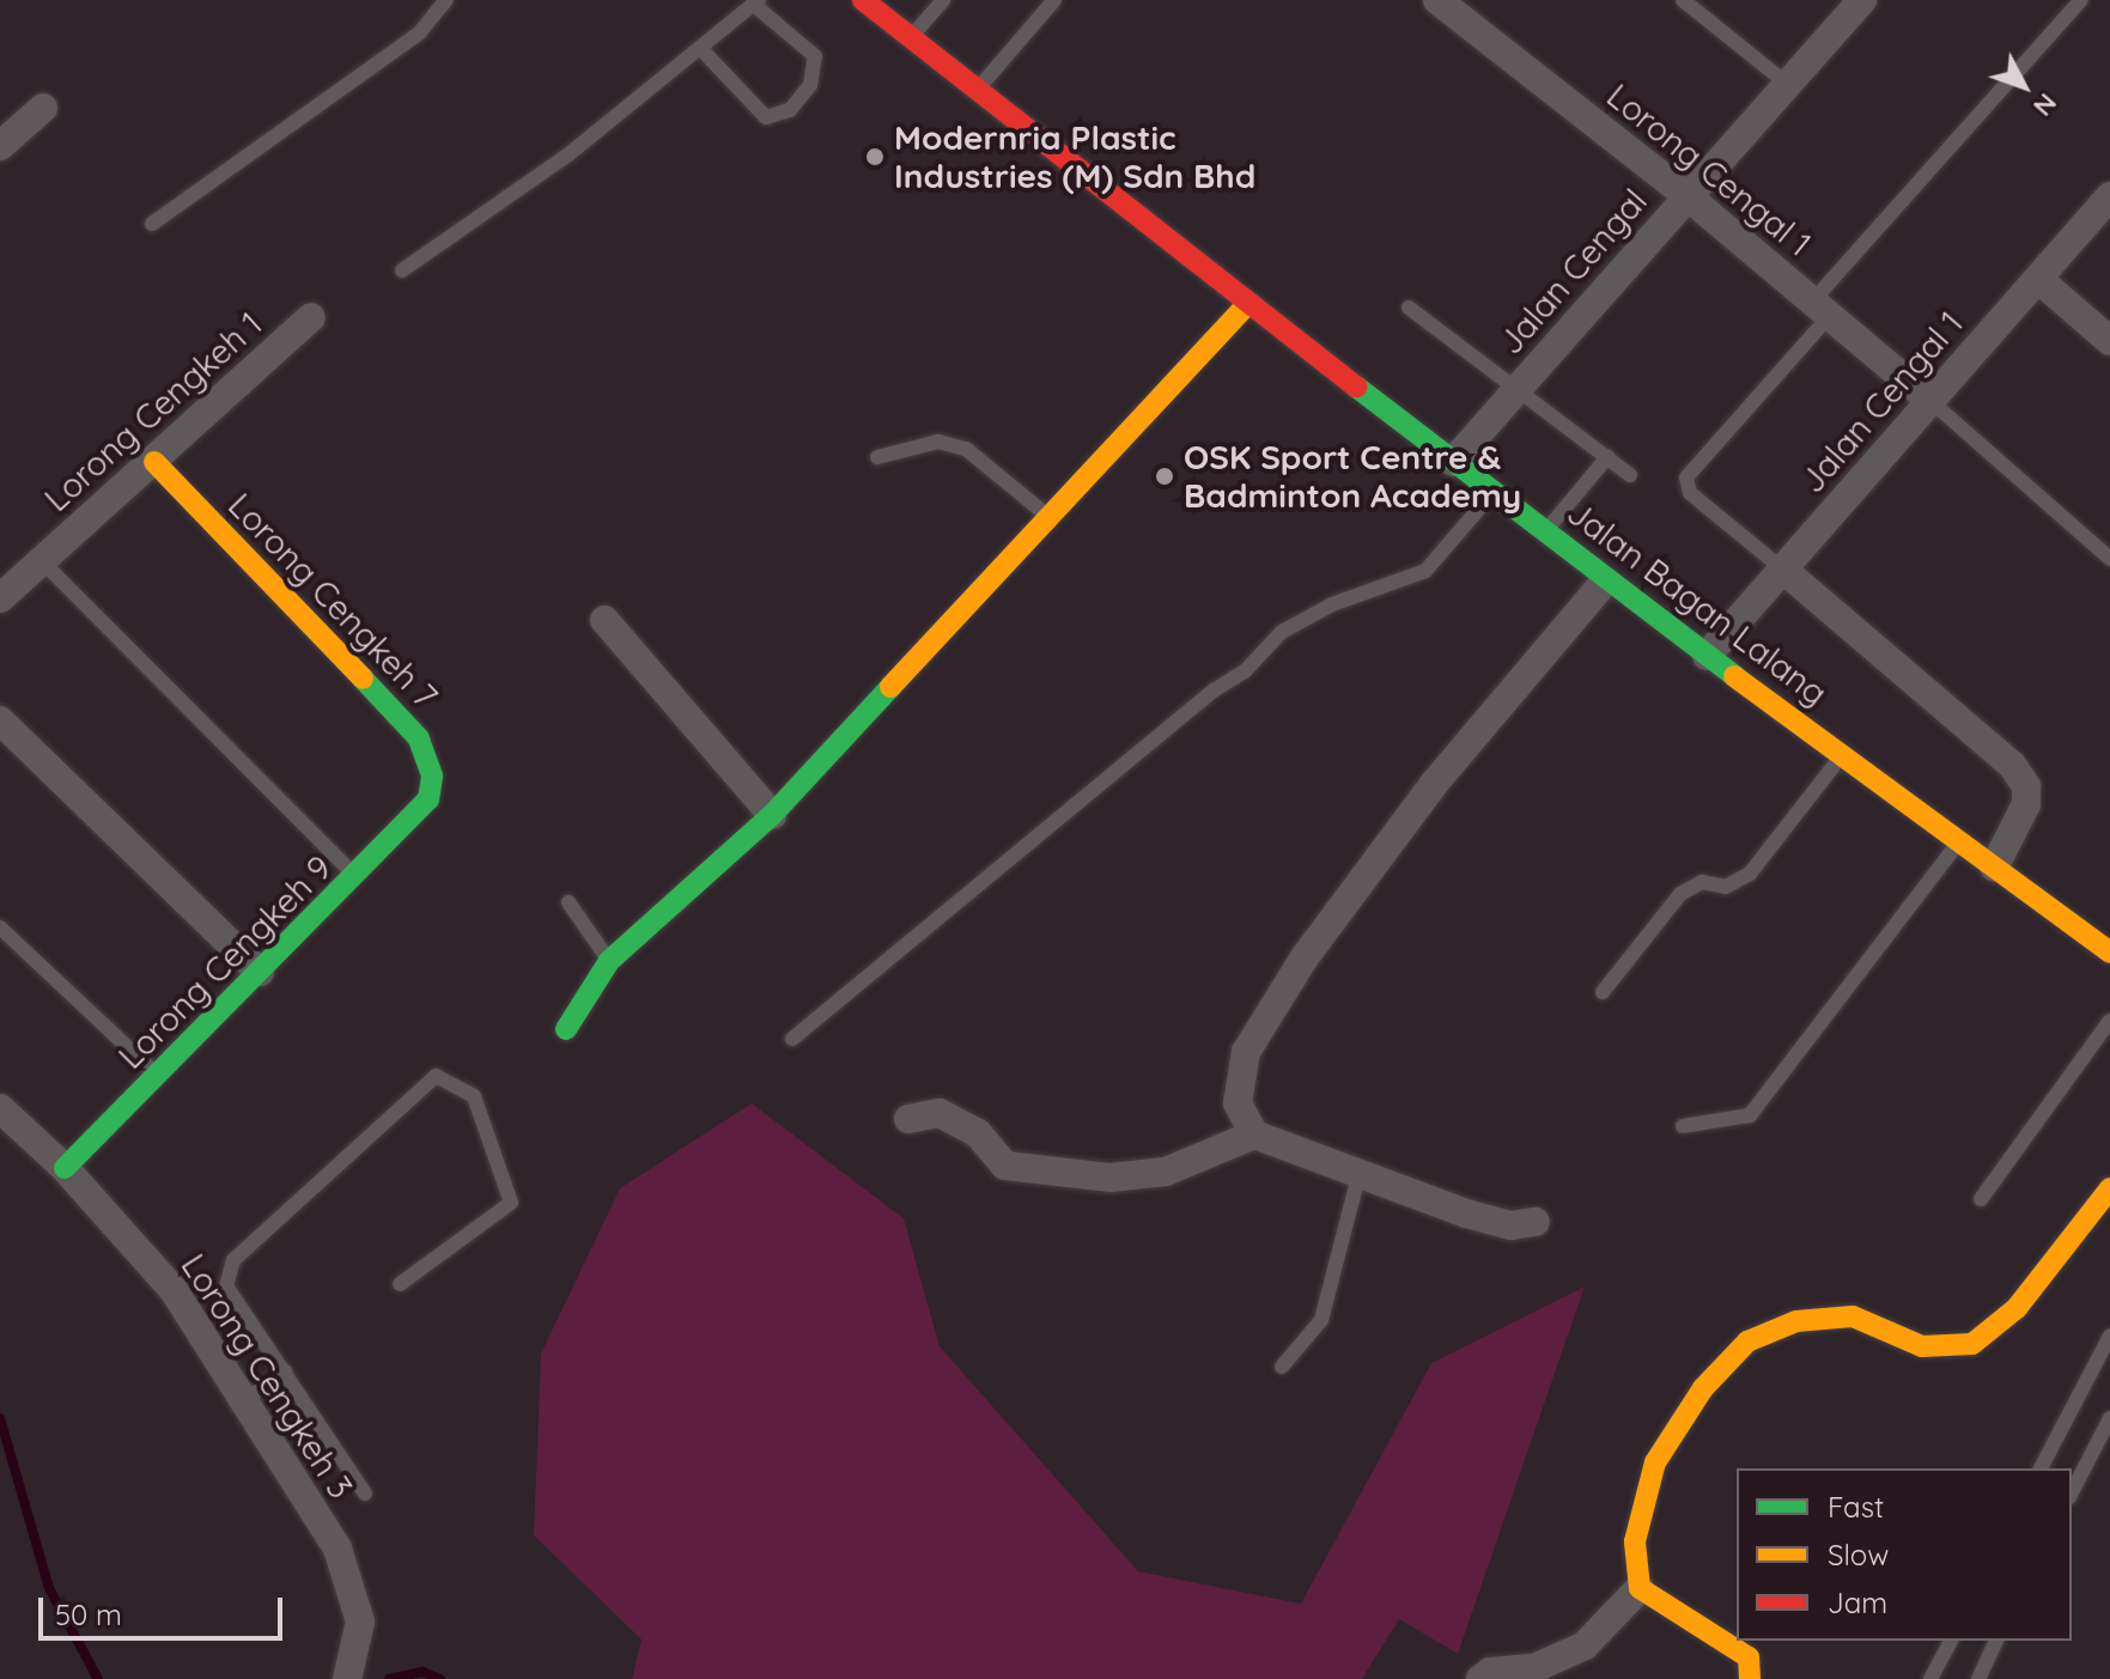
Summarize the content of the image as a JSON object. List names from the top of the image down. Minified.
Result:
{"streets":{"street":["Lorong Cengal 1","Jalan Cengal","Jalan Cengal 1","Lorong Cengkeh 1","Lorong Cengkeh 7","Jalan Bagan Lalang","Lorong Cengkeh 9","Lorong Cengkeh 3"]},"crossings":[["Lorong Cengal 1","Jalan Cengal"],["Lorong Cengal 1","Jalan Cengal 1"],["Jalan Cengal","Jalan Bagan Lalang"],["Jalan Cengal 1","Jalan Bagan Lalang"],["Lorong Cengkeh 1","Lorong Cengkeh 7"],["Lorong Cengkeh 7","Lorong Cengkeh 9"],["Lorong Cengkeh 9","Lorong Cengkeh 3"]],"places":["Modernria Plastic Industries (M) Sdn Bhd","OSK Sport Centre & Badminton Academy"],"legend":["Fast","Slow","Jam"],"scale_bar":"50 m","north":"bottom right"}
